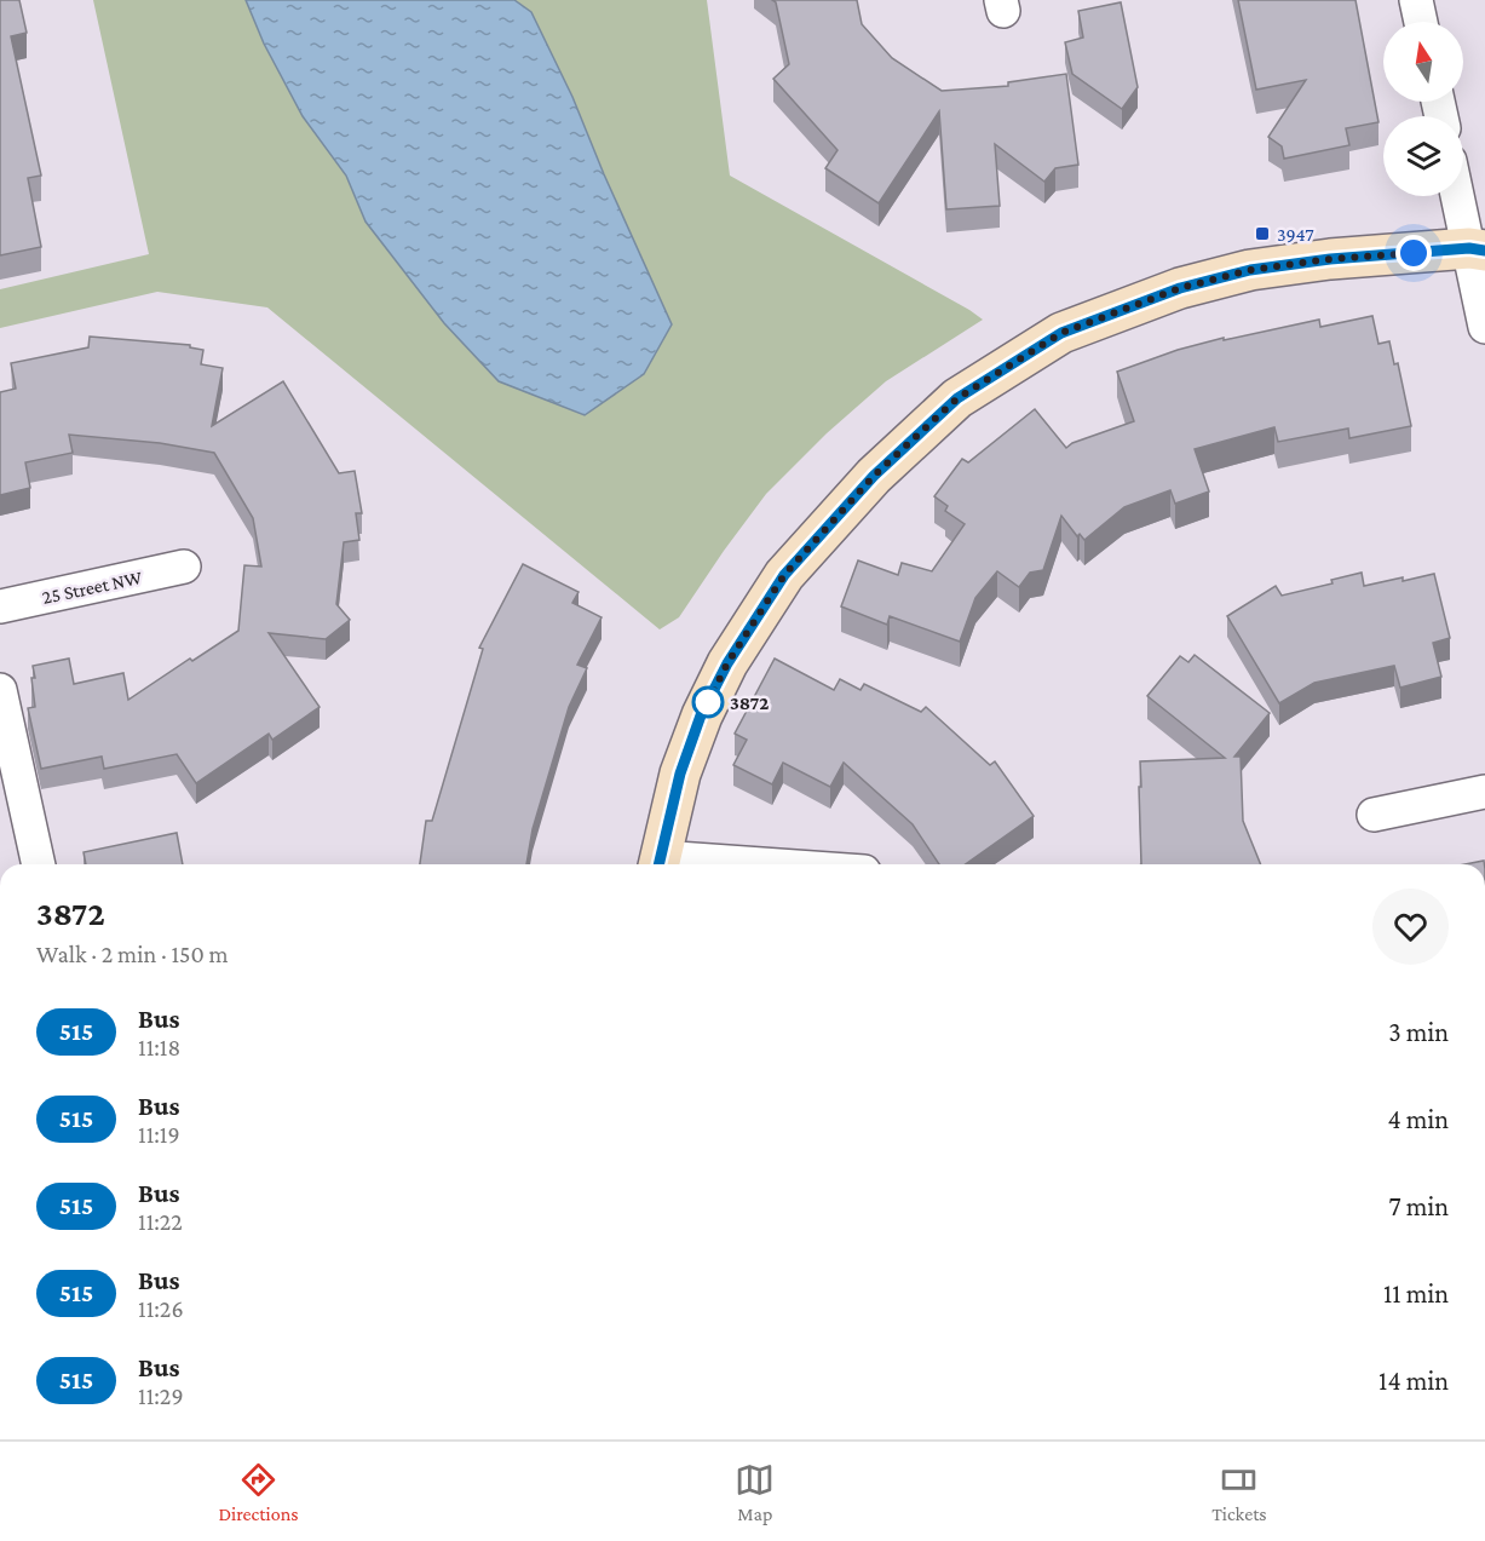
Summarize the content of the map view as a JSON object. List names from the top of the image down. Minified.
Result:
{"streets":{"street":["25 Street NW"]},"places":{"transit":["3947"],"other":["3872"]},"lines":["bus line 515"],"north":"top","page":{"heading":["3872","Walk · 2 min · 150 m"],"list":[{"mark":"515","name":"Bus","note":"11:18","value":"3 min"},{"mark":"515","name":"Bus","note":"11:19","value":"4 min"},{"mark":"515","name":"Bus","note":"11:22","value":"7 min"},{"mark":"515","name":"Bus","note":"11:26","value":"11 min"},{"mark":"515","name":"Bus","note":"11:29","value":"14 min"}],"tabs":["Directions","Map","Tickets"]}}
